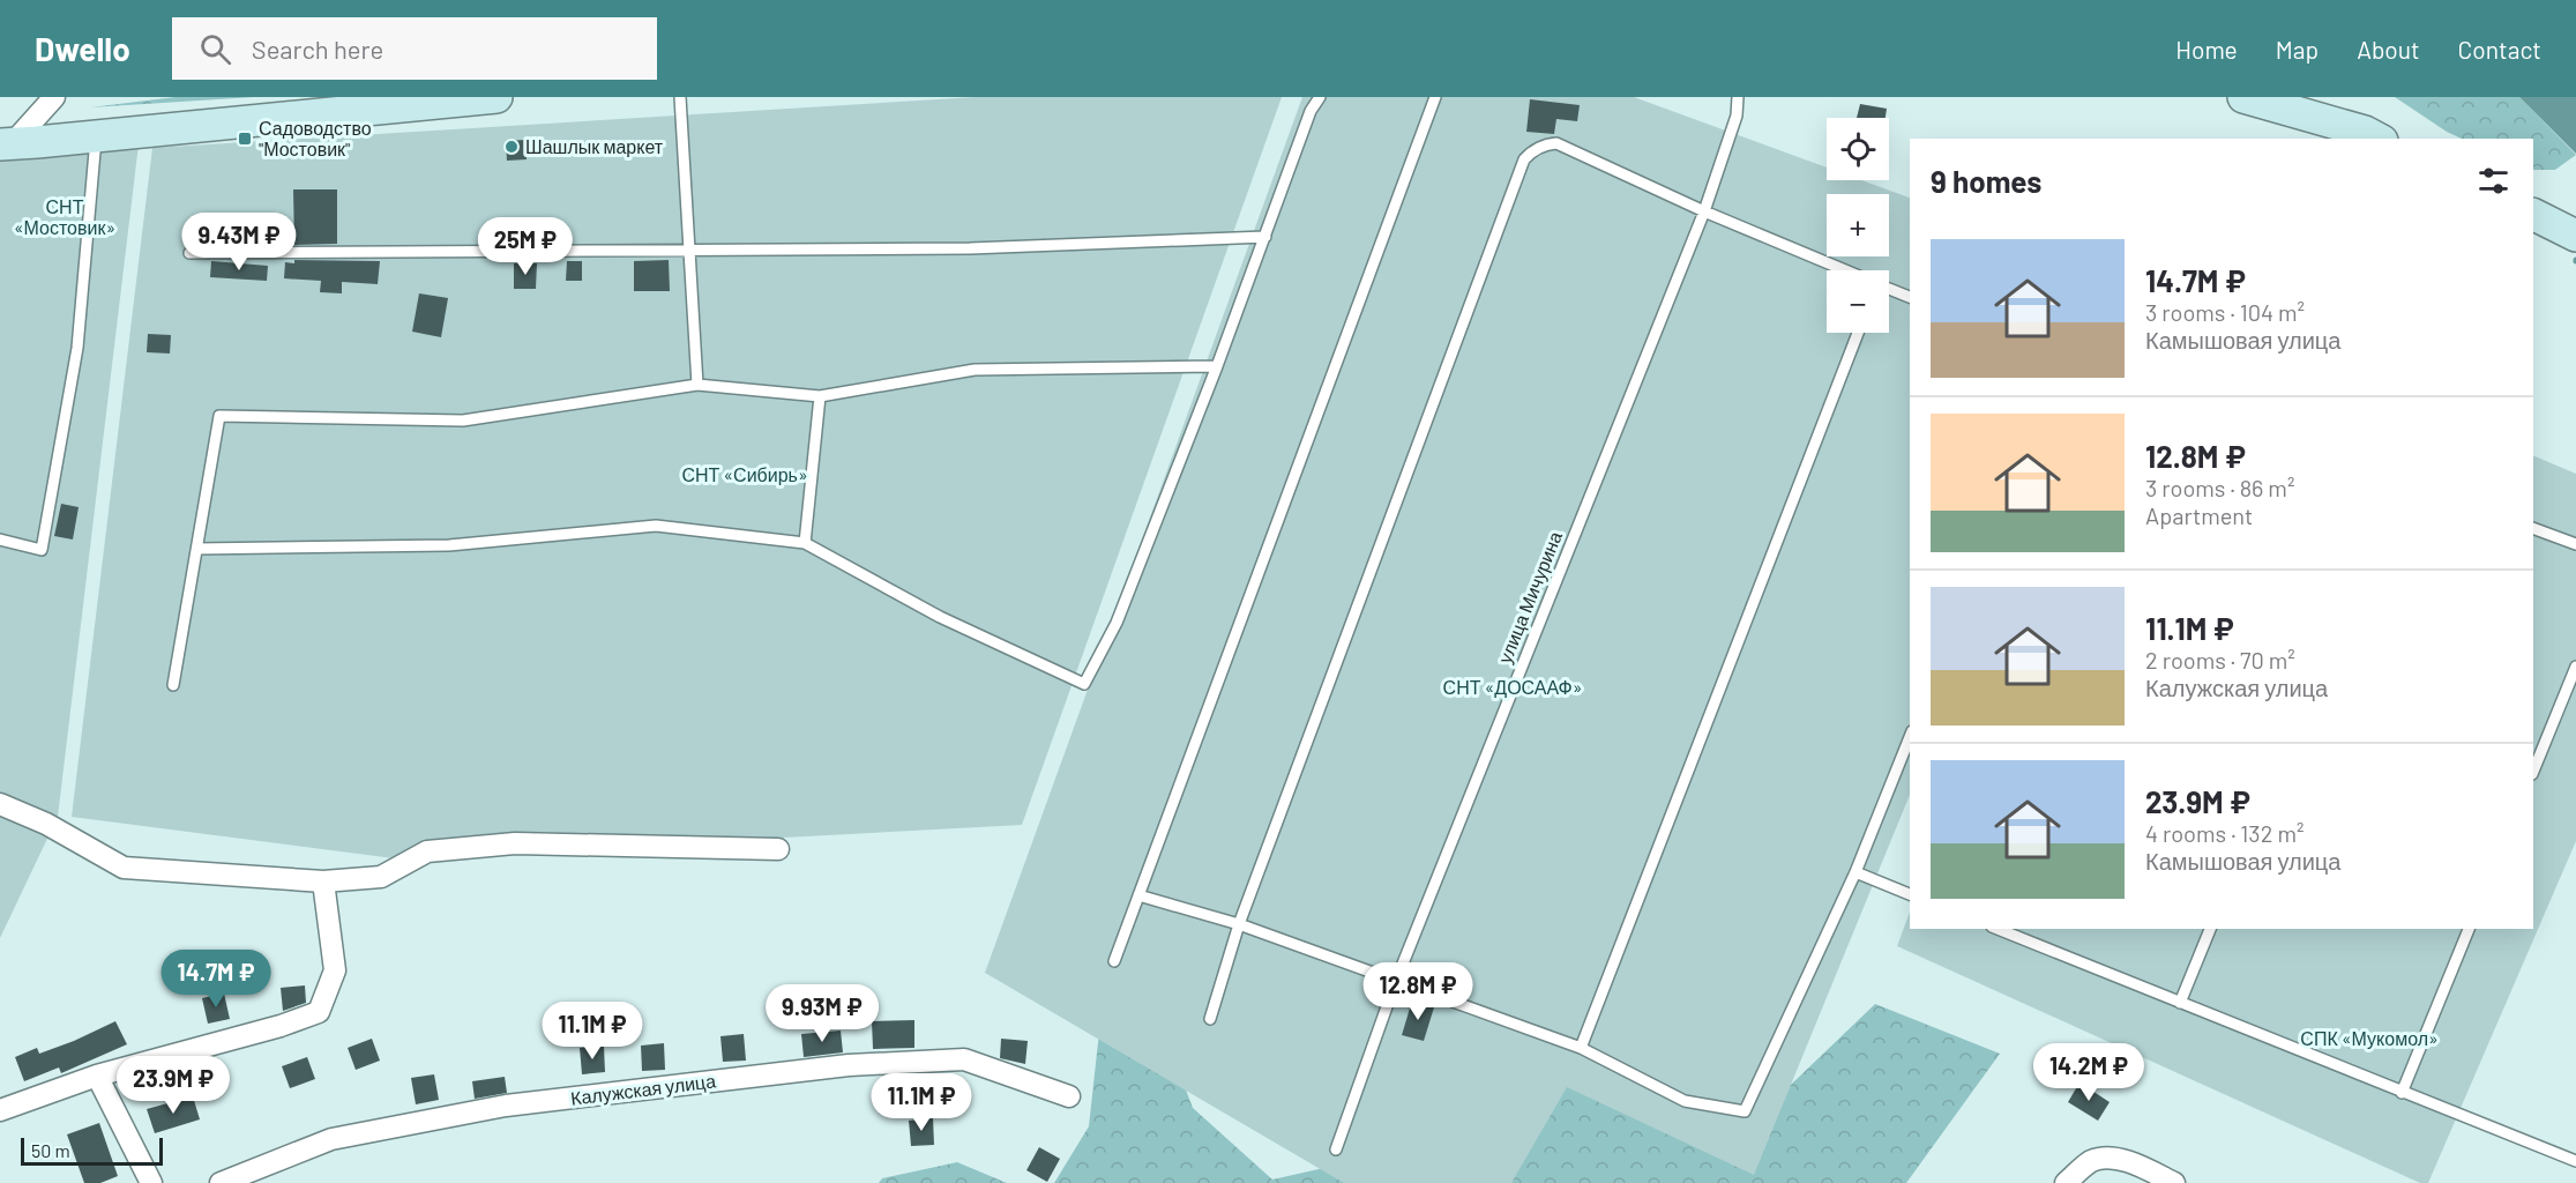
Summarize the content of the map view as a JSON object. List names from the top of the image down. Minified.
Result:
{"streets":{"street":["Калужская улица"],"lane":["улица Мичурина"]},"parks":["СНТ «Мостовик»","СНТ «Сибирь»","СНТ «ДОСААФ»","СПК «Мукомол»"],"places":{"transit":["Садоводство \"Мостовик\""],"other":["Шашлык маркет"]},"scale_bar":"50 m","page":{"header":"Dwello","search":"Search here","nav":["Home","Map","About","Contact"],"map_buttons":["+","−"],"heading":"9 homes","price":["9.43M ₽","25M ₽","14.7M ₽","12.8M ₽","9.93M ₽","11.1M ₽","14.2M ₽","23.9M ₽","11.1M ₽"],"list":[{"name":"14.7M ₽","note":"3 rooms · 104 m² · Камышовая улица"},{"name":"12.8M ₽","note":"3 rooms · 86 m² · Apartment"},{"name":"11.1M ₽","note":"2 rooms · 70 m² · Калужская улица"},{"name":"23.9M ₽","note":"4 rooms · 132 m² · Камышовая улица"}],"scale":"50 m"}}
